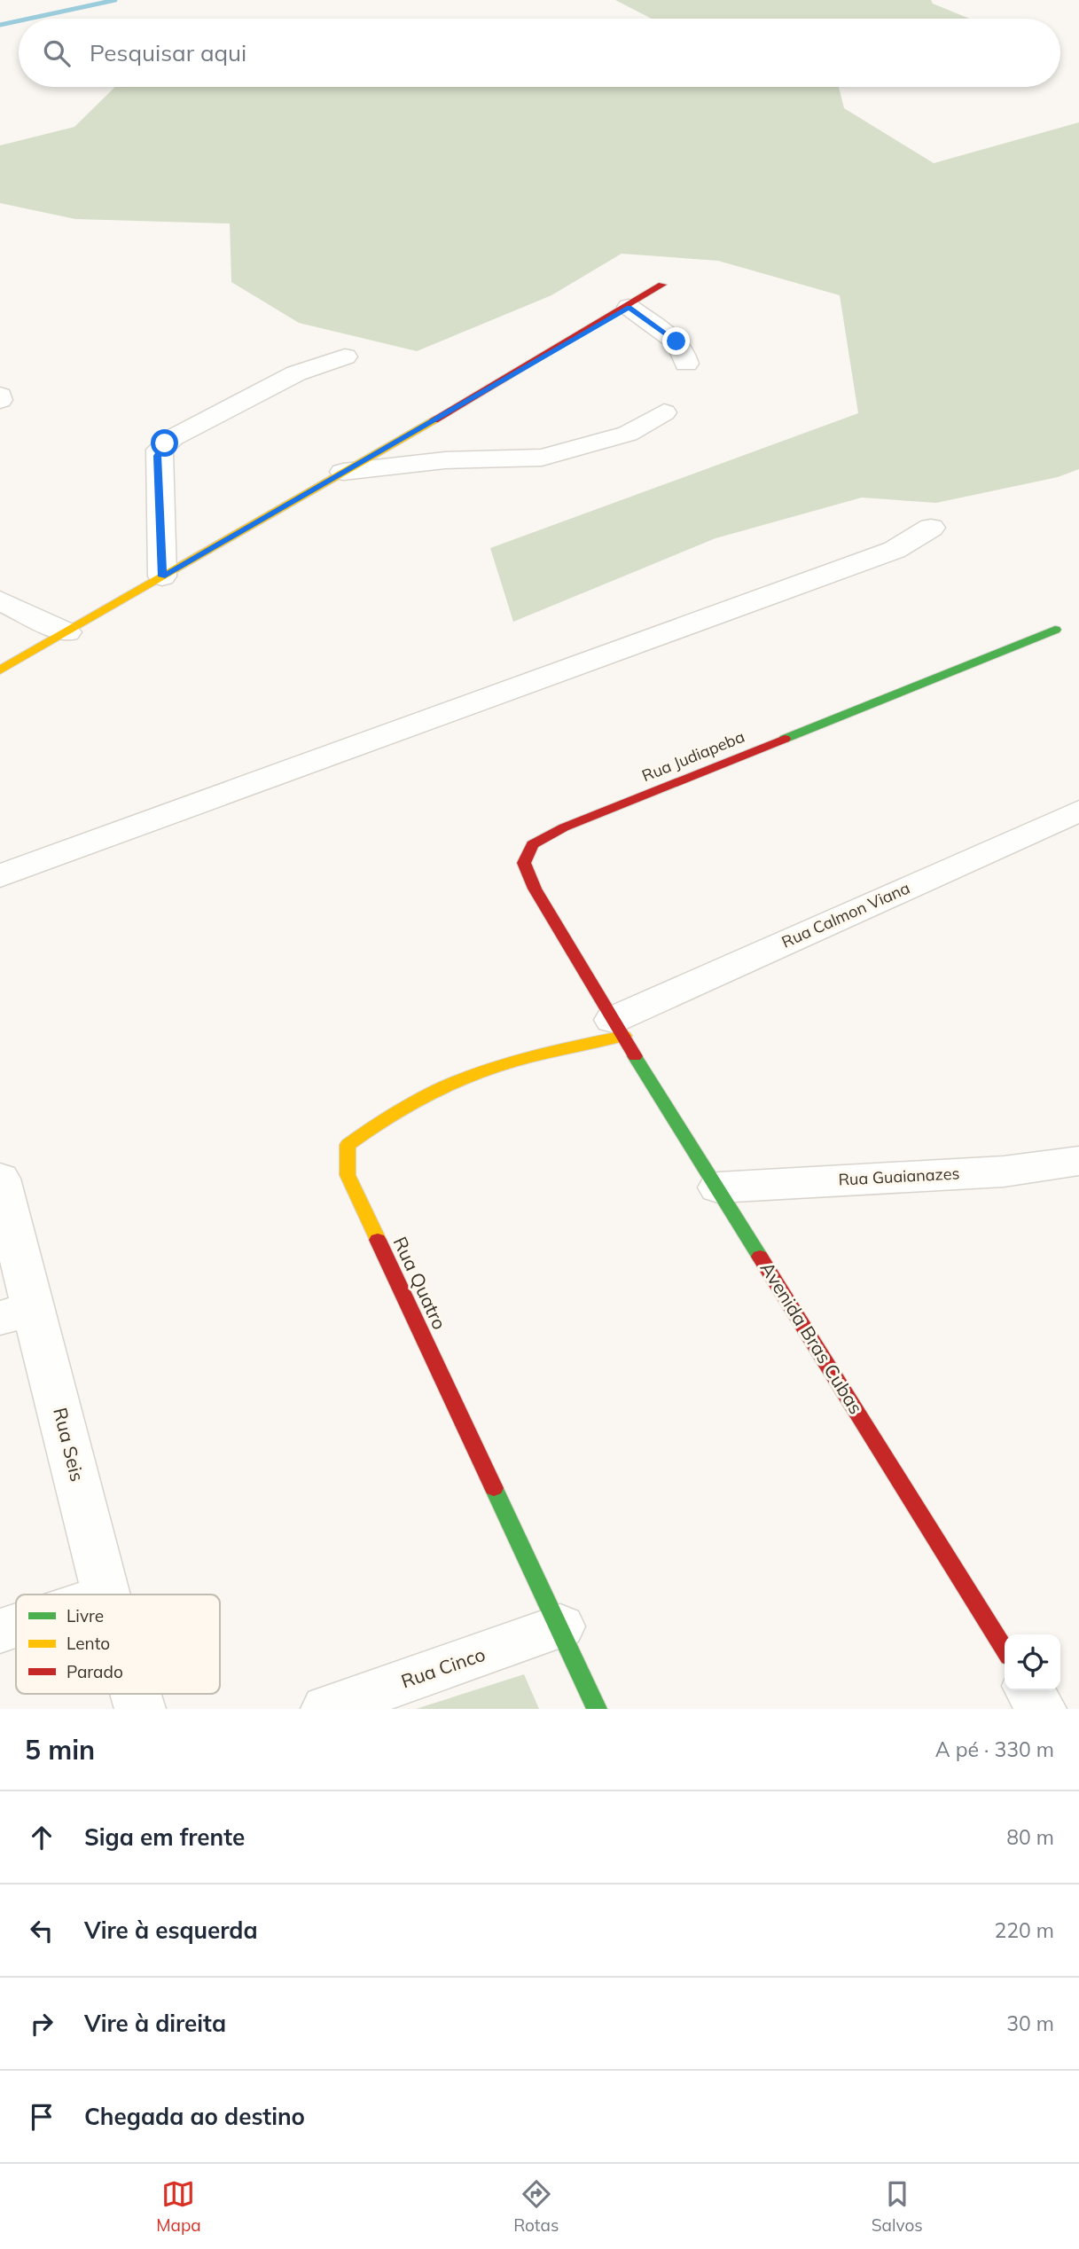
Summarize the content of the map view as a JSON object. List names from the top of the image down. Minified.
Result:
{"streets":{"street":["Rua Judiapeba","Rua Calmon Viana","Rua Guaianazes","Rua Quatro","Avenida Bras Cubas","Rua Seis","Rua Cinco"]},"crossings":[["Rua Judiapeba","Rua Calmon Viana"],["Rua Judiapeba","Rua Quatro"],["Rua Judiapeba","Avenida Bras Cubas"],["Rua Calmon Viana","Rua Quatro"],["Rua Calmon Viana","Avenida Bras Cubas"],["Rua Guaianazes","Avenida Bras Cubas"],["Rua Quatro","Avenida Bras Cubas"],["Rua Quatro","Rua Cinco"]],"legend":["Livre","Lento","Parado"],"page":{"search":"Pesquisar aqui","heading":["5 min","A pé · 330 m"],"list":[["Siga em frente","80 m"],["Vire à esquerda","220 m"],["Vire à direita","30 m"],"Chegada ao destino"],"nav":["Mapa","Rotas","Salvos"]}}
